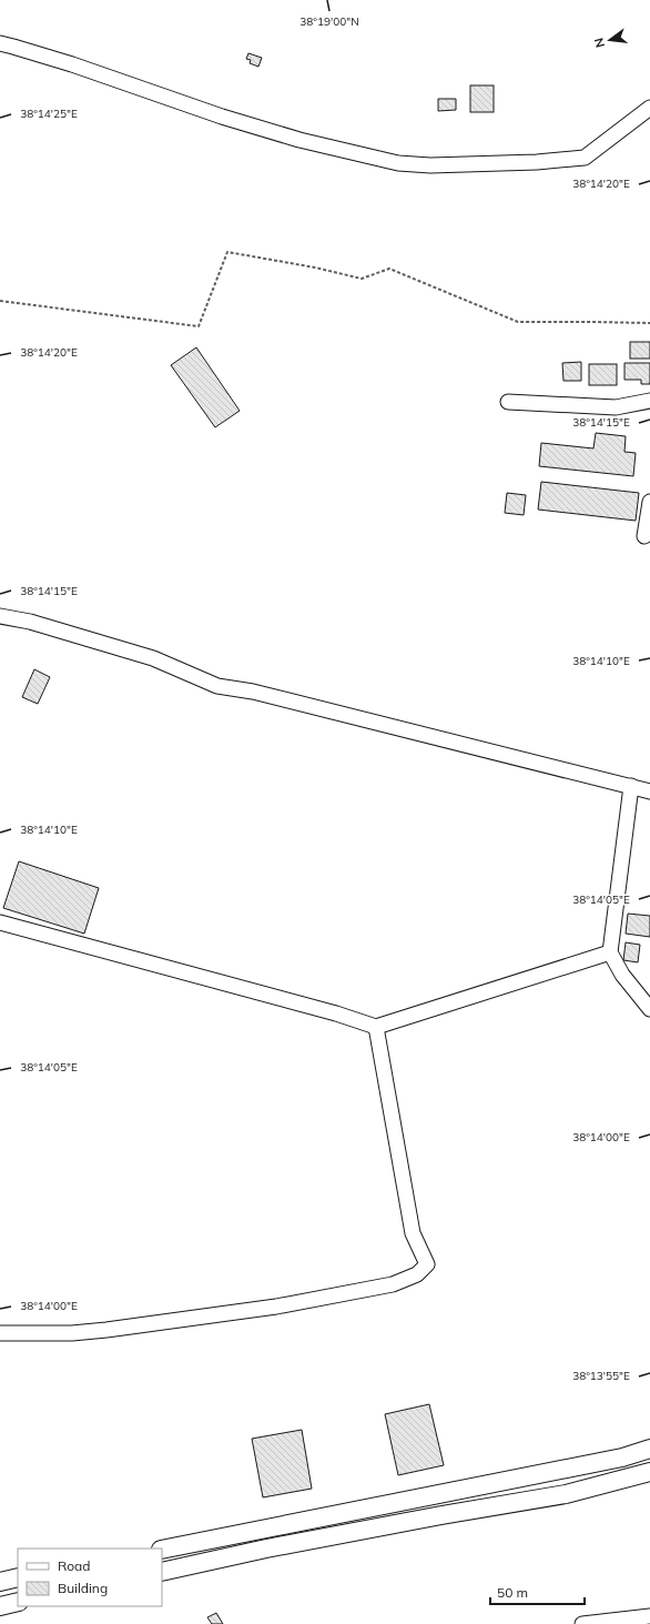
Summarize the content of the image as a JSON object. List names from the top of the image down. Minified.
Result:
{"legend":["Road","Building"],"scale_bar":"50 m","north":"left","coordinates":["38°19'00\"N","38°14'25\"E","38°14'20\"E","38°14'15\"E","38°14'10\"E","38°14'05\"E","38°14'00\"E","38°13'55\"E"]}
